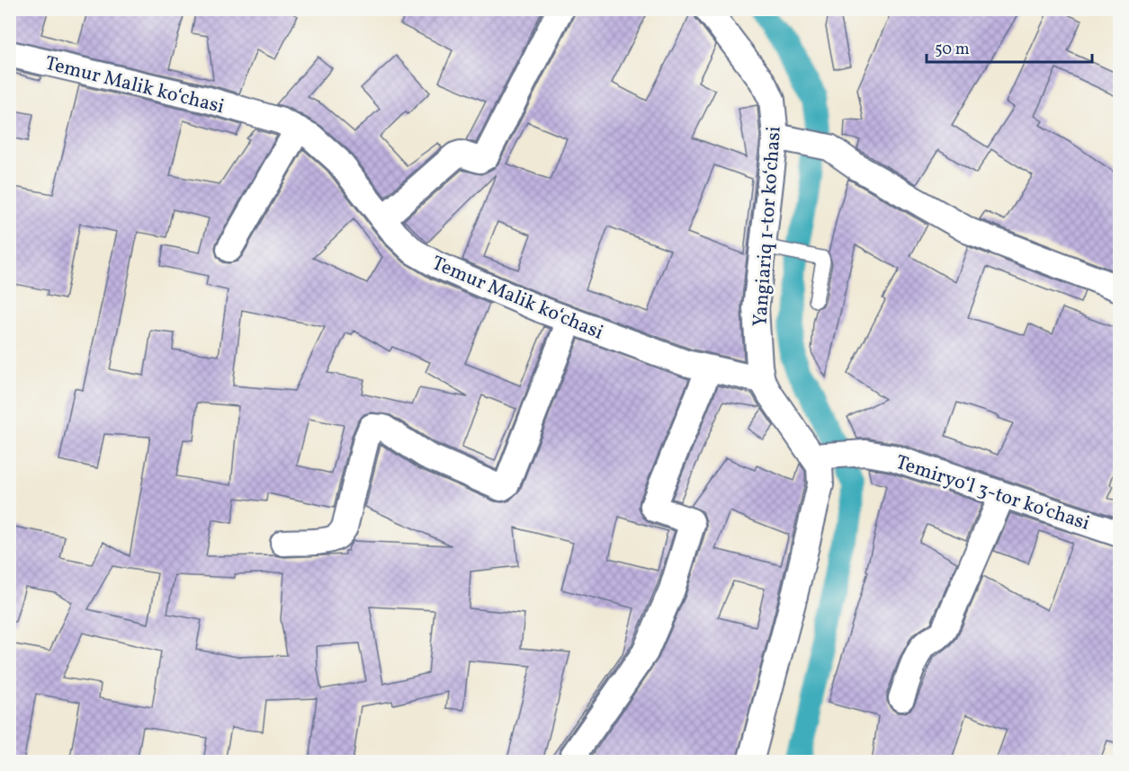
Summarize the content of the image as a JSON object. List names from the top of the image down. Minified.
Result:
{"streets":{"street":["Temur Malik koʻchasi","Yangiariq 1-tor koʻchasi","Temiryoʻl 3-tor koʻchasi"]},"crossings":[["Temur Malik koʻchasi","Yangiariq 1-tor koʻchasi"],["Yangiariq 1-tor koʻchasi","Temiryoʻl 3-tor koʻchasi"]],"scale_bar":"50 m"}
